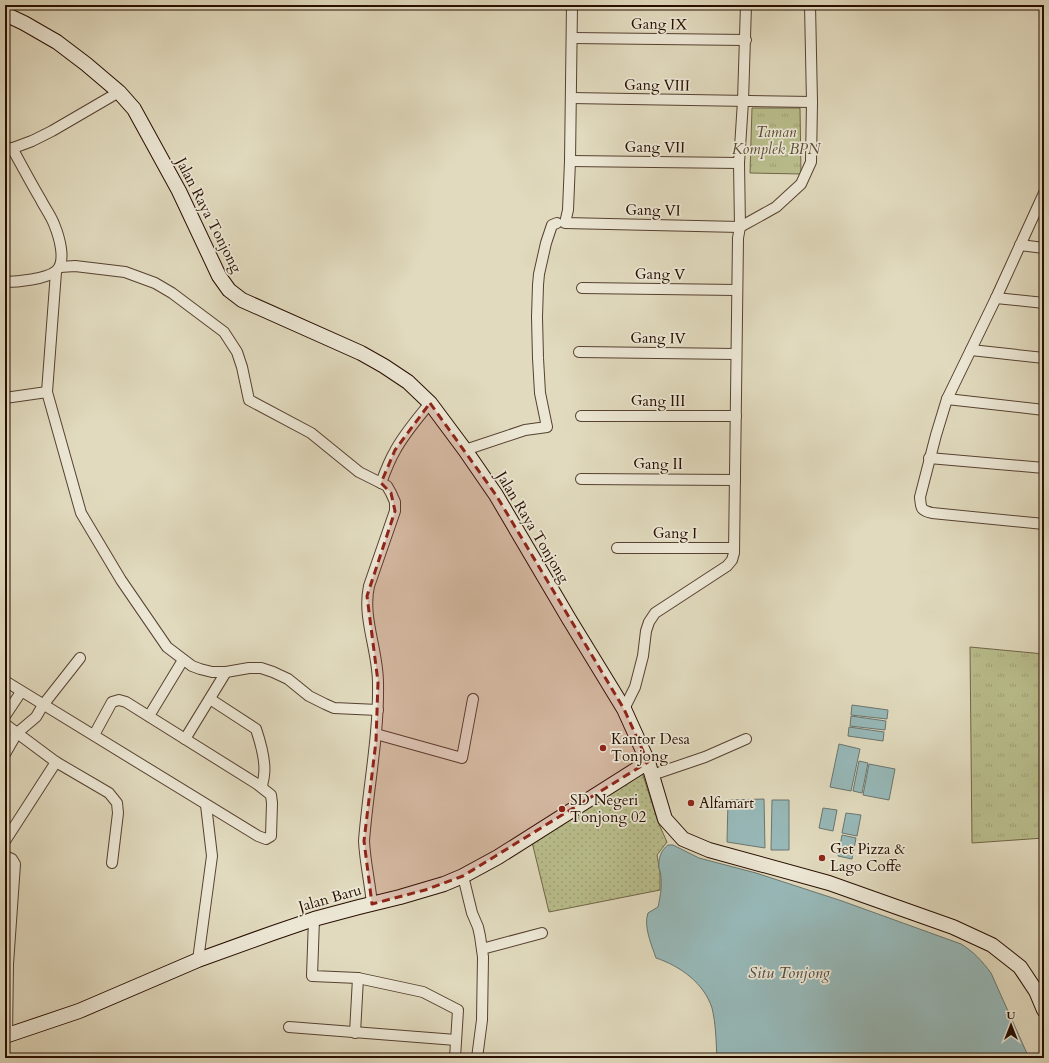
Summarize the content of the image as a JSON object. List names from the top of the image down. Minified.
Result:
{"streets":{"main road":["Jalan Raya Tonjong","Jalan Baru"],"street":["Gang IX","Gang VIII","Gang VII","Gang VI","Gang V","Gang IV","Gang III","Gang II","Gang I"]},"crossings":[["Jalan Raya Tonjong","Jalan Baru"]],"water":["Situ Tonjong"],"parks":["Taman Komplek BPN"],"places":["Kantor Desa Tonjong","Alfamart","SD Negeri Tonjong 02","Get Pizza & Lago Coffe"],"north":"top"}
